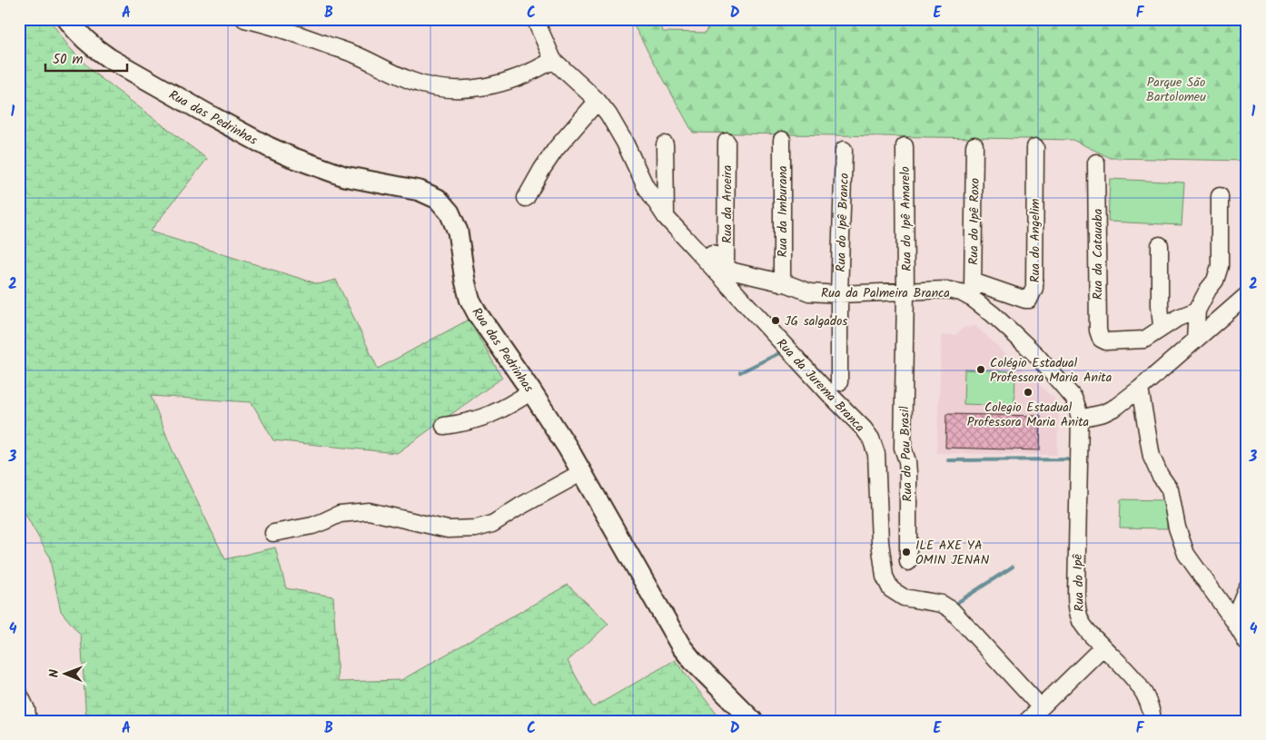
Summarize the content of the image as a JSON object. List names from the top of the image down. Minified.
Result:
{"streets":{"main road":["Rua das Pedrinhas"],"street":["Rua da Aroeira","Rua da Imburana","Rua do Ipê Amarelo","Rua do Ipê Roxo","Rua do Ipê Branco","Rua do Angelim","Rua da Catauaba","Rua da Palmeira Branca","Rua da Jurema Branca","Rua do Pau Brasil","Rua do Ipê"]},"crossings":[["Rua da Aroeira","Rua da Palmeira Branca"],["Rua da Imburana","Rua da Palmeira Branca"],["Rua do Ipê Amarelo","Rua da Palmeira Branca"],["Rua do Ipê Amarelo","Rua do Pau Brasil"],["Rua do Ipê Roxo","Rua do Angelim"],["Rua do Ipê Roxo","Rua da Palmeira Branca"],["Rua do Ipê Branco","Rua da Palmeira Branca"],["Rua da Palmeira Branca","Rua da Jurema Branca"],["Rua da Palmeira Branca","Rua do Pau Brasil"],["Rua da Palmeira Branca","Rua do Ipê"]],"parks":["Parque São Bartolomeu"],"places":["JG salgados","Colégio Estadual Professora Maria Anita","Colegio Estadual Professora Maria Anita","ILE AXE YA OMIN JENAN"],"scale_bar":"50 m","north":"left","grid":{"columns":["A","B","C","D","E","F"],"rows":["1","2","3","4"]}}
